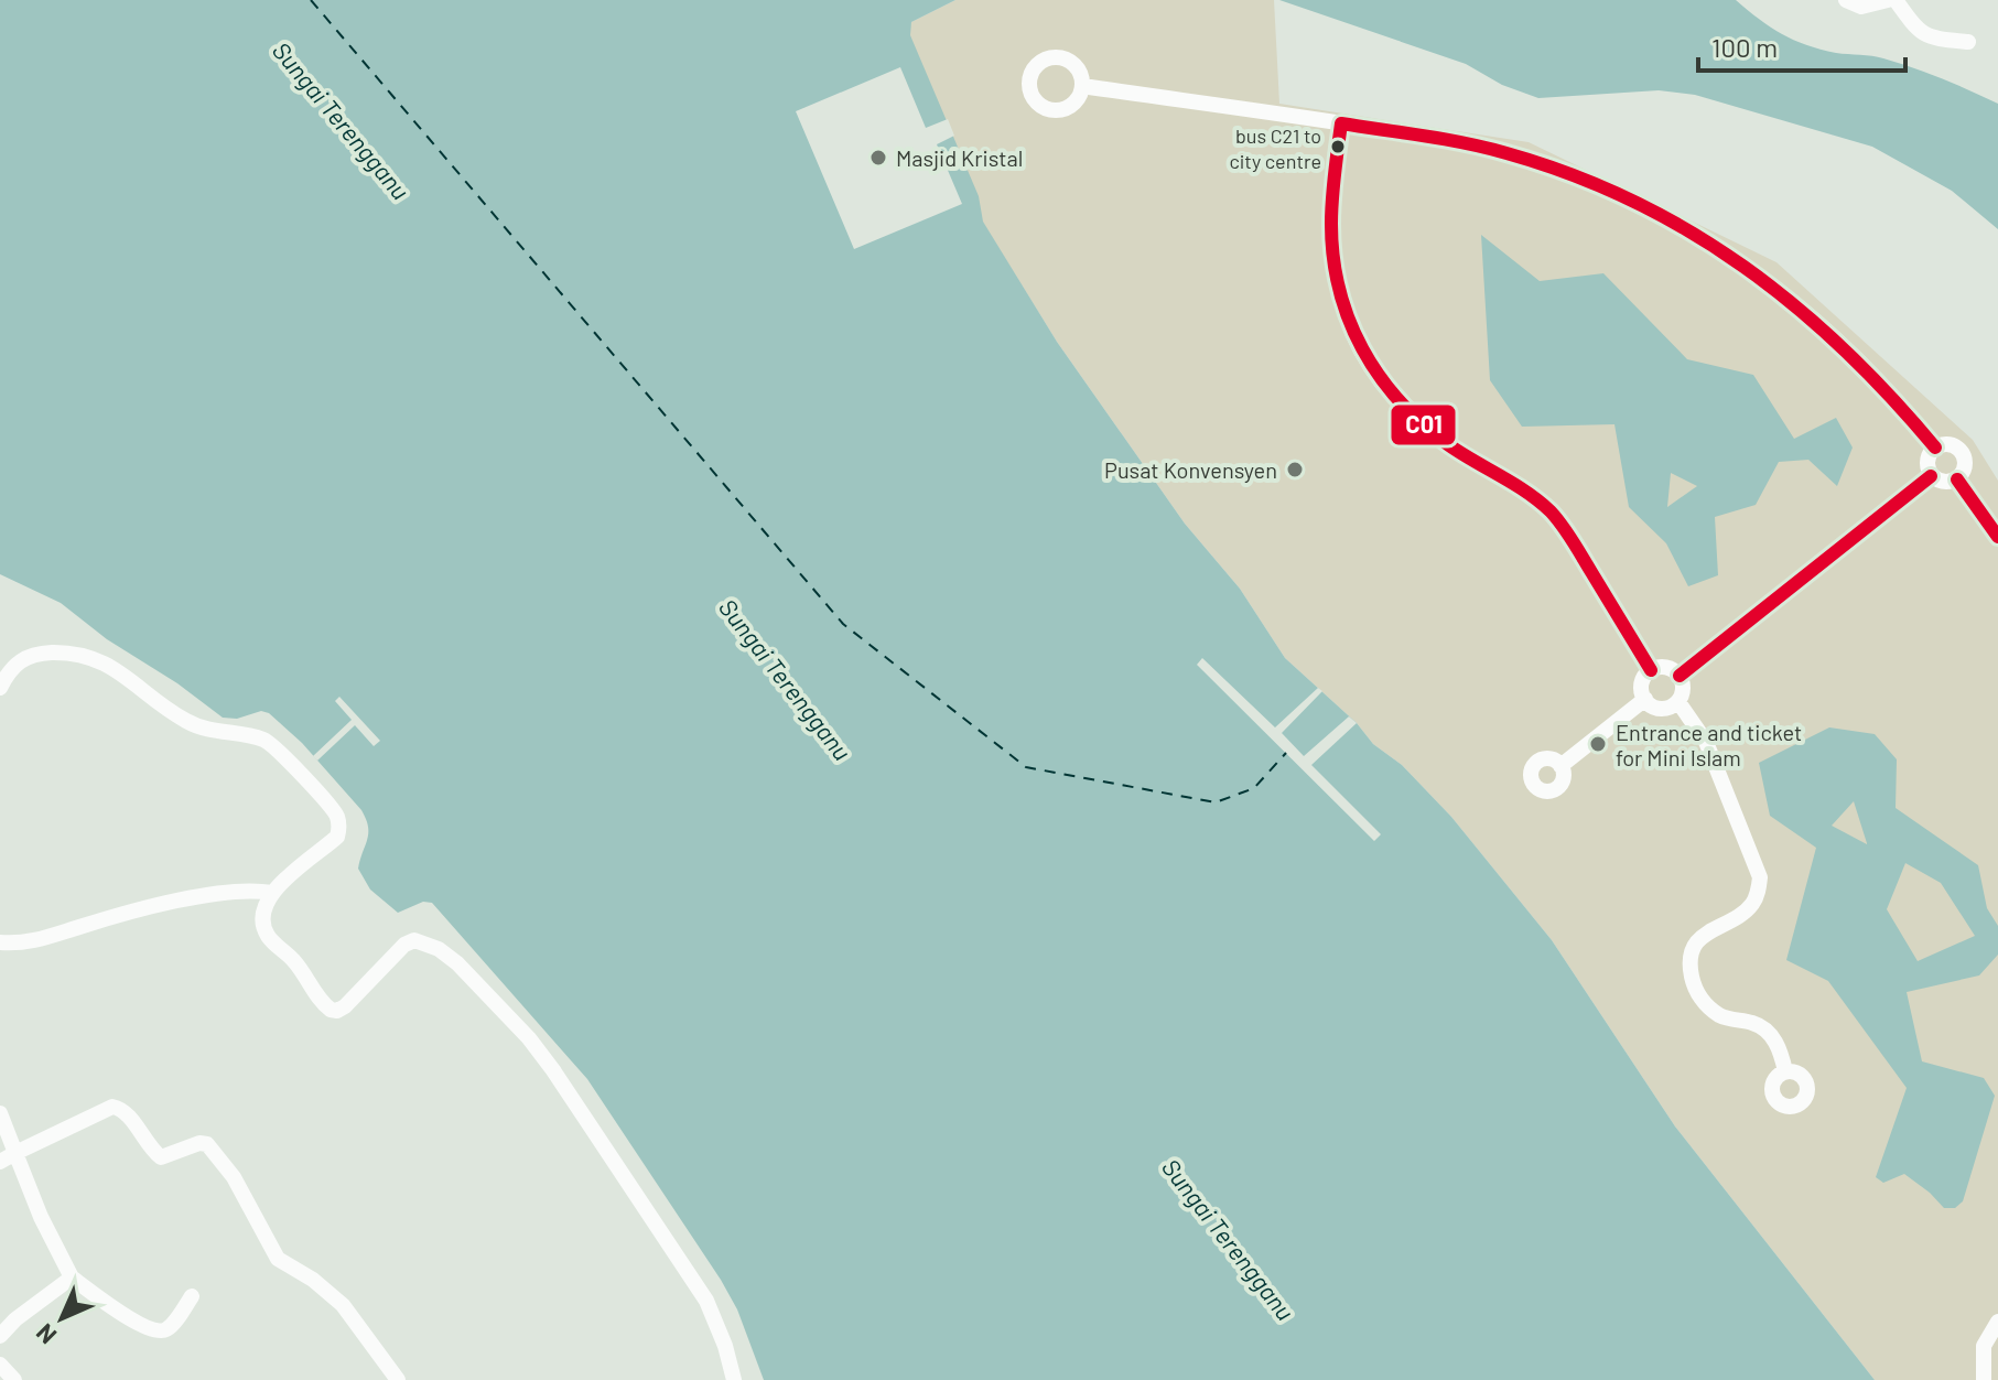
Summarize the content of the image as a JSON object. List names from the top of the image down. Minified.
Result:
{"water":["Sungai Terengganu"],"places":["bus C21 to city centre","Masjid Kristal","Pusat Konvensyen","Entrance and ticket for Mini Islam"],"lines":["transit line C01"],"scale_bar":"100 m","north":"bottom left"}
